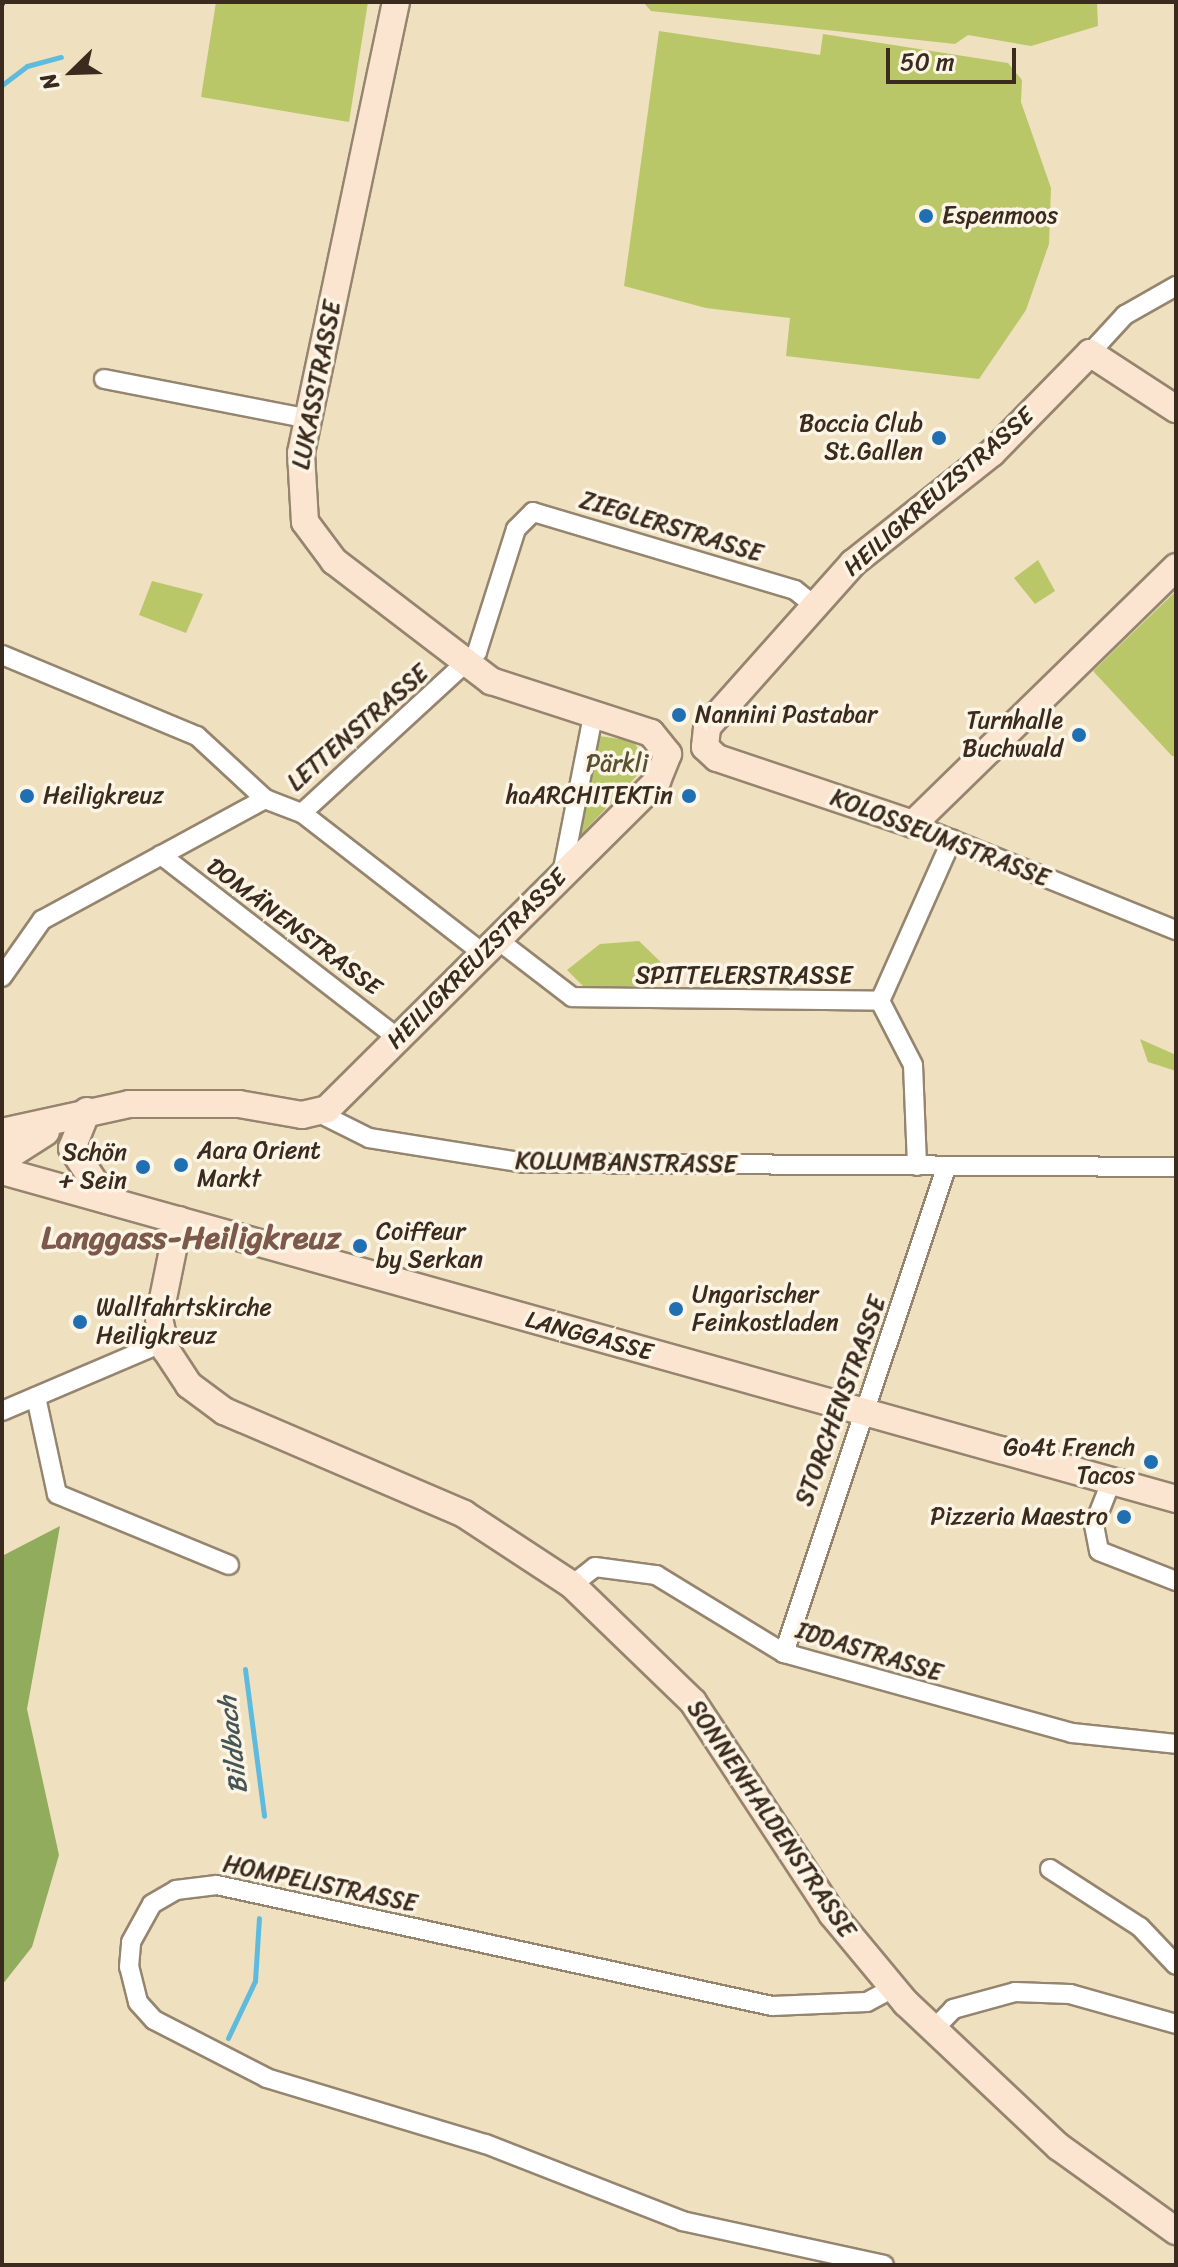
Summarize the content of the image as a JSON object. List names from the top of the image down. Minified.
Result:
{"streets":{"main road":["LUKASSTRASSE","HEILIGKREUZSTRASSE","KOLOSSEUMSTRASSE","KOLUMBANSTRASSE","LANGGASSE","SONNENHALDENSTRASSE"],"street":["ZIEGLERSTRASSE","LETTENSTRASSE","DOMÄNENSTRASSE","SPITTELERSTRASSE","STORCHENSTRASSE","IDDASTRASSE","HOMPELISTRASSE"]},"crossings":[["LUKASSTRASSE","HEILIGKREUZSTRASSE"],["LUKASSTRASSE","LETTENSTRASSE"],["HEILIGKREUZSTRASSE","ZIEGLERSTRASSE"],["HEILIGKREUZSTRASSE","KOLOSSEUMSTRASSE"],["HEILIGKREUZSTRASSE","DOMÄNENSTRASSE"],["HEILIGKREUZSTRASSE","SPITTELERSTRASSE"],["HEILIGKREUZSTRASSE","KOLUMBANSTRASSE"],["ZIEGLERSTRASSE","LETTENSTRASSE"],["LETTENSTRASSE","DOMÄNENSTRASSE"],["LETTENSTRASSE","SPITTELERSTRASSE"],["KOLOSSEUMSTRASSE","SPITTELERSTRASSE"],["KOLUMBANSTRASSE","STORCHENSTRASSE"],["LANGGASSE","STORCHENSTRASSE"],["LANGGASSE","SONNENHALDENSTRASSE"],["STORCHENSTRASSE","IDDASTRASSE"],["IDDASTRASSE","SONNENHALDENSTRASSE"],["SONNENHALDENSTRASSE","HOMPELISTRASSE"]],"districts":["Langgass-Heiligkreuz"],"water":["Bildbach"],"parks":["Pärkli"],"places":["Espenmoos","Boccia Club St.Gallen","Nannini Pastabar","Turnhalle Buchwald","Heiligkreuz","haARCHITEKTin","Aara Orient Markt","Schön + Sein","Coiffeur by Serkan","Ungarischer Feinkostladen","Wallfahrtskirche Heiligkreuz","Go4t French Tacos","Pizzeria Maestro"],"scale_bar":"50 m","north":"bottom left"}
